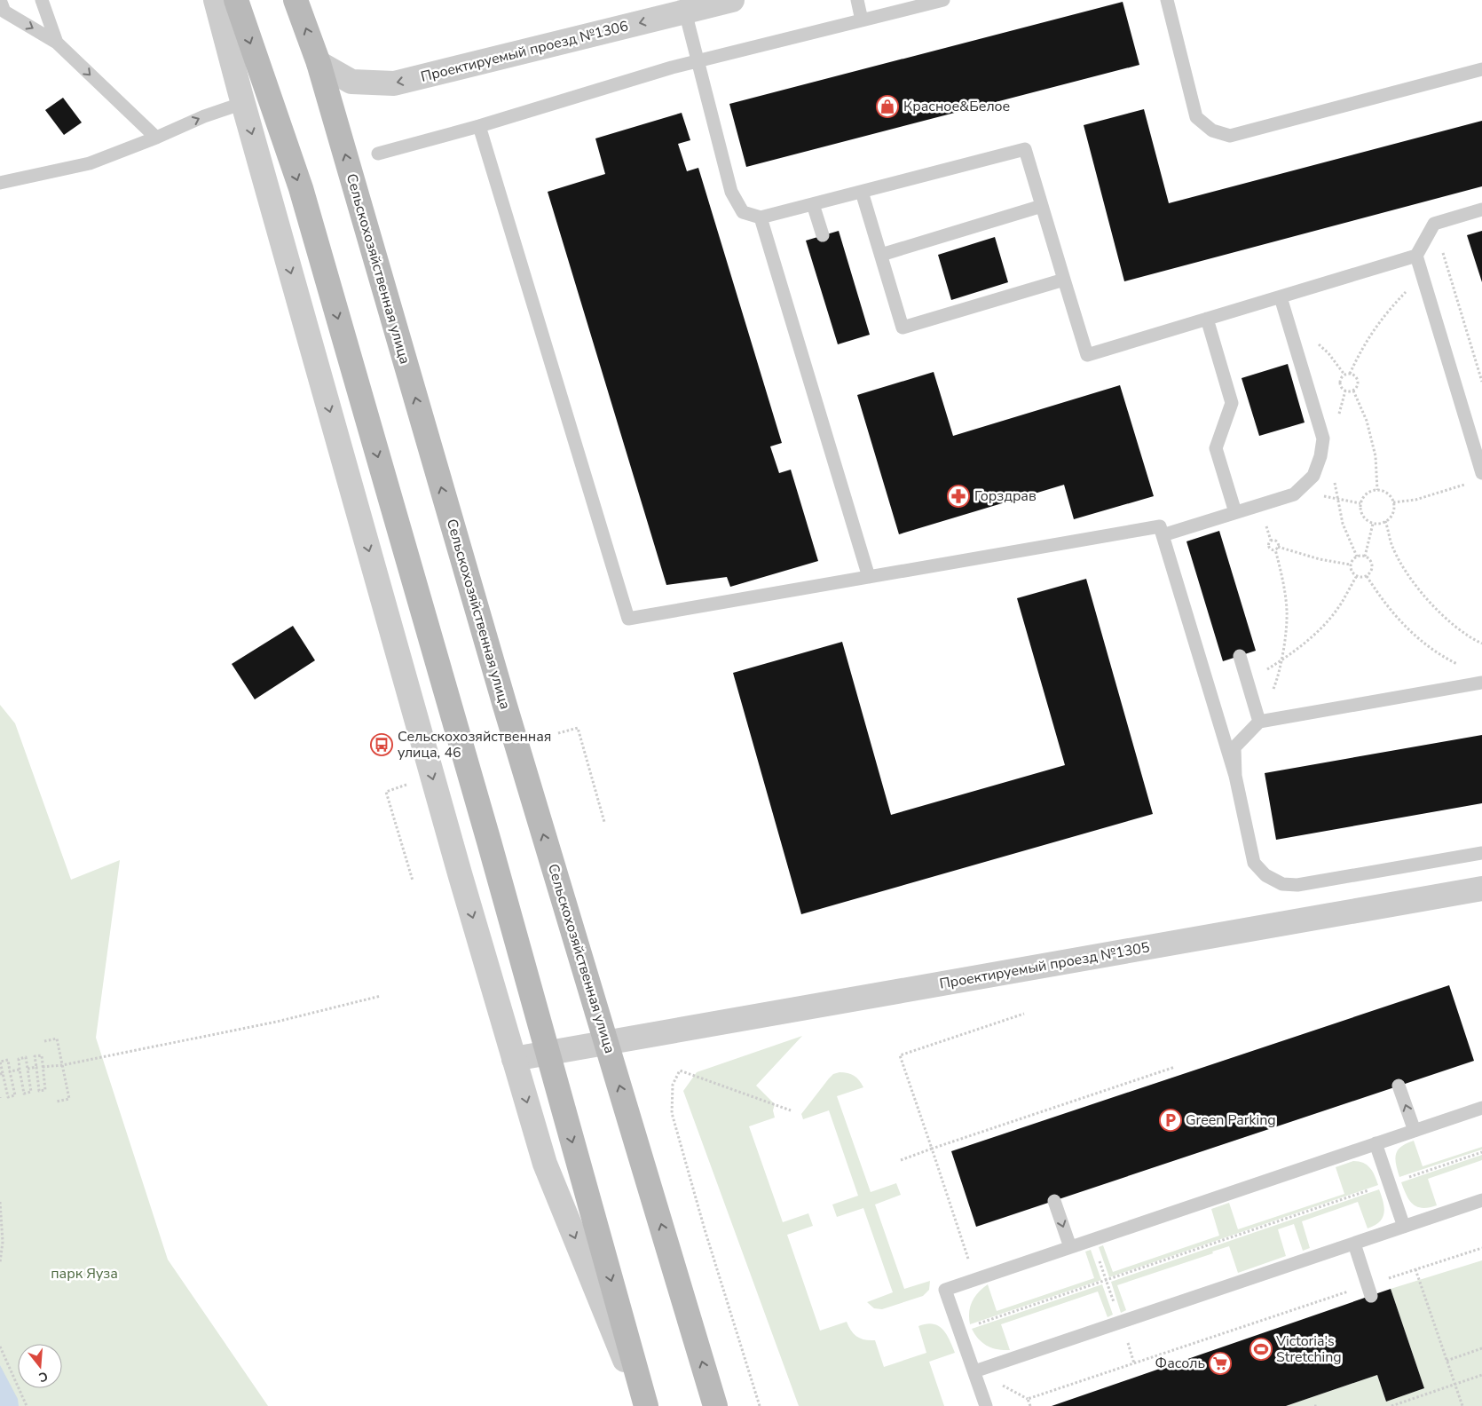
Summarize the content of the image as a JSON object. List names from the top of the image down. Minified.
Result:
{"streets":{"main road":["Сельскохозяйственная улица"],"street":["Проектируемый проезд №1306","Проектируемый проезд №1305"]},"crossings":[["Проектируемый проезд №1306","Сельскохозяйственная улица"],["Сельскохозяйственная улица","Проектируемый проезд №1305"]],"one_way":["Проектируемый проезд №1306"],"parks":["парк Яуза"],"places":{"shop":["Красное&Белое"],"pharmacy":["Горздрав"],"bus stop":["Сельскохозяйственная улица, 46"],"parking":["Green Parking"],"sports":["Victoria's Stretching"],"supermarket":["Фасоль"]},"north":"bottom"}
